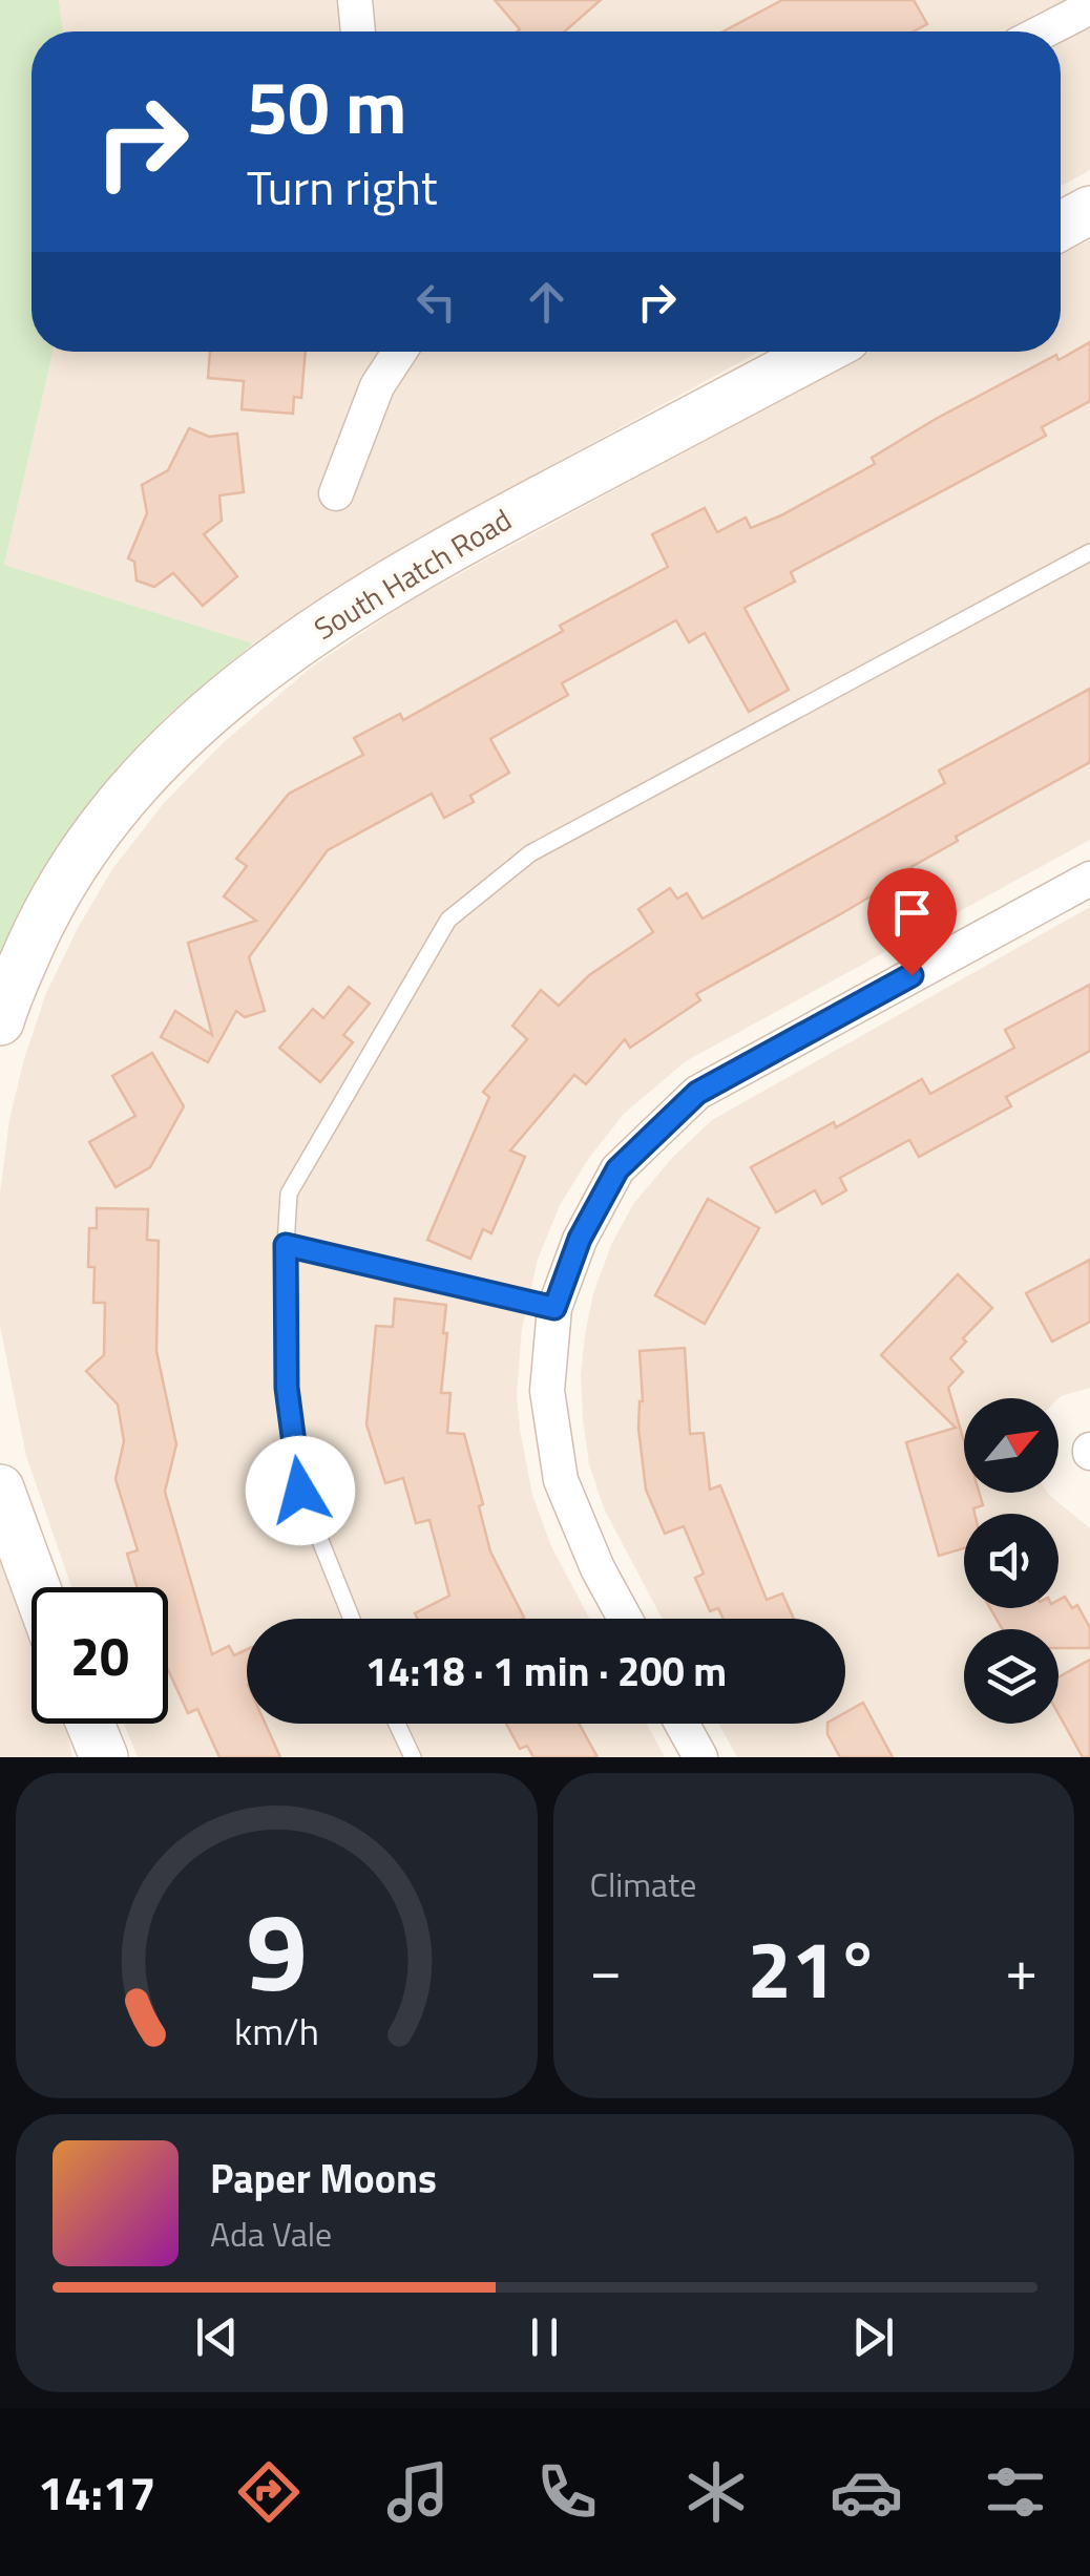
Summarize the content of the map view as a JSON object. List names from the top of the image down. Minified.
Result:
{"streets":{"main road":["South Hatch Road"]},"north":"top right","page":{"turn":["50 m","Turn right"],"limit":"20","trip":"14:18 · 1 min · 200 m","tile":"Climate","heat":["−","21°","+"],"song":["Paper Moons","Ada Vale"],"tabs":"14:17","gauge":["9","km/h"]}}
